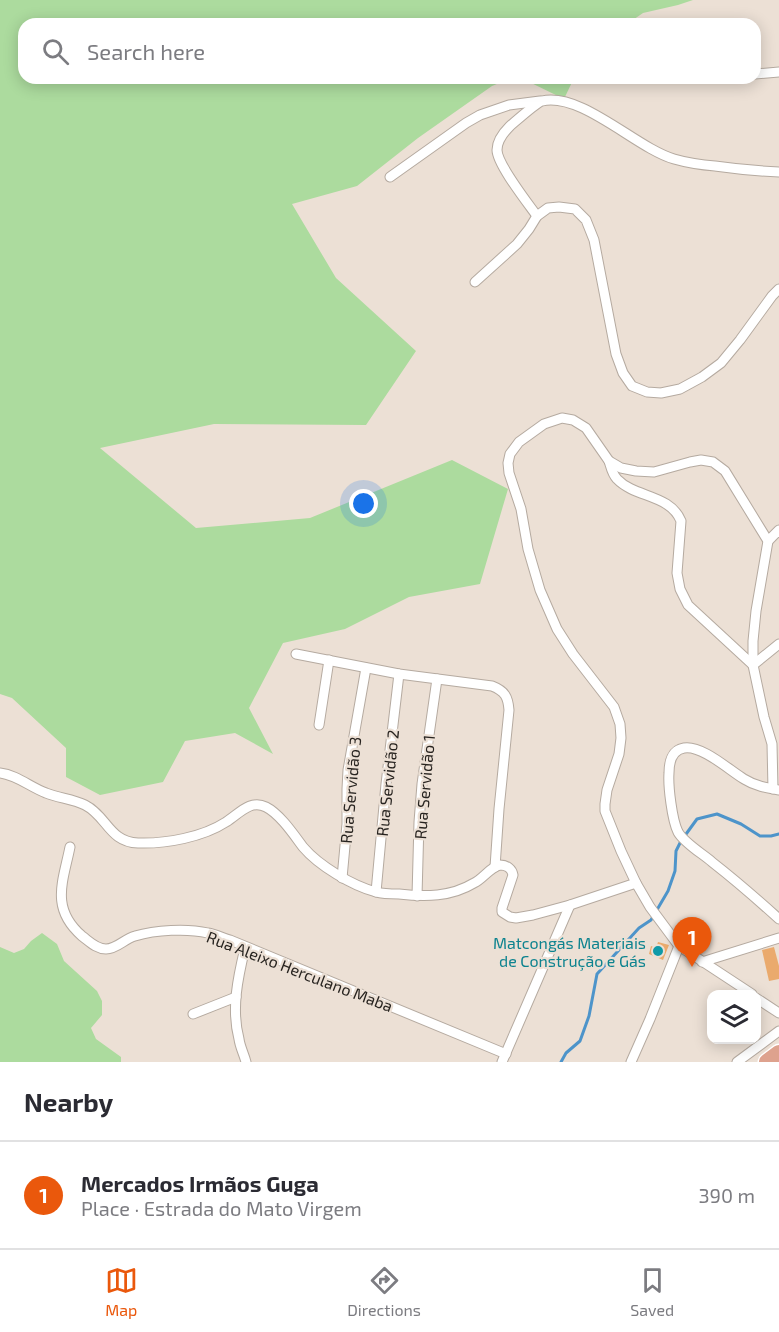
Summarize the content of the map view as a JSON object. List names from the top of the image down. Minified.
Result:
{"streets":{"street":["Rua Servidão 2","Rua Servidão 1","Rua Servidão 3","Rua Aleixo Herculano Maba"]},"places":["Matcongás Materiais de Construção e Gás"],"page":{"search":"Search here","pins":"1","heading":"Nearby","list":[{"mark":"1","name":"Mercados Irmãos Guga","note":"Place · Estrada do Mato Virgem","value":"390 m"}],"nav":["Map","Directions","Saved"]}}
